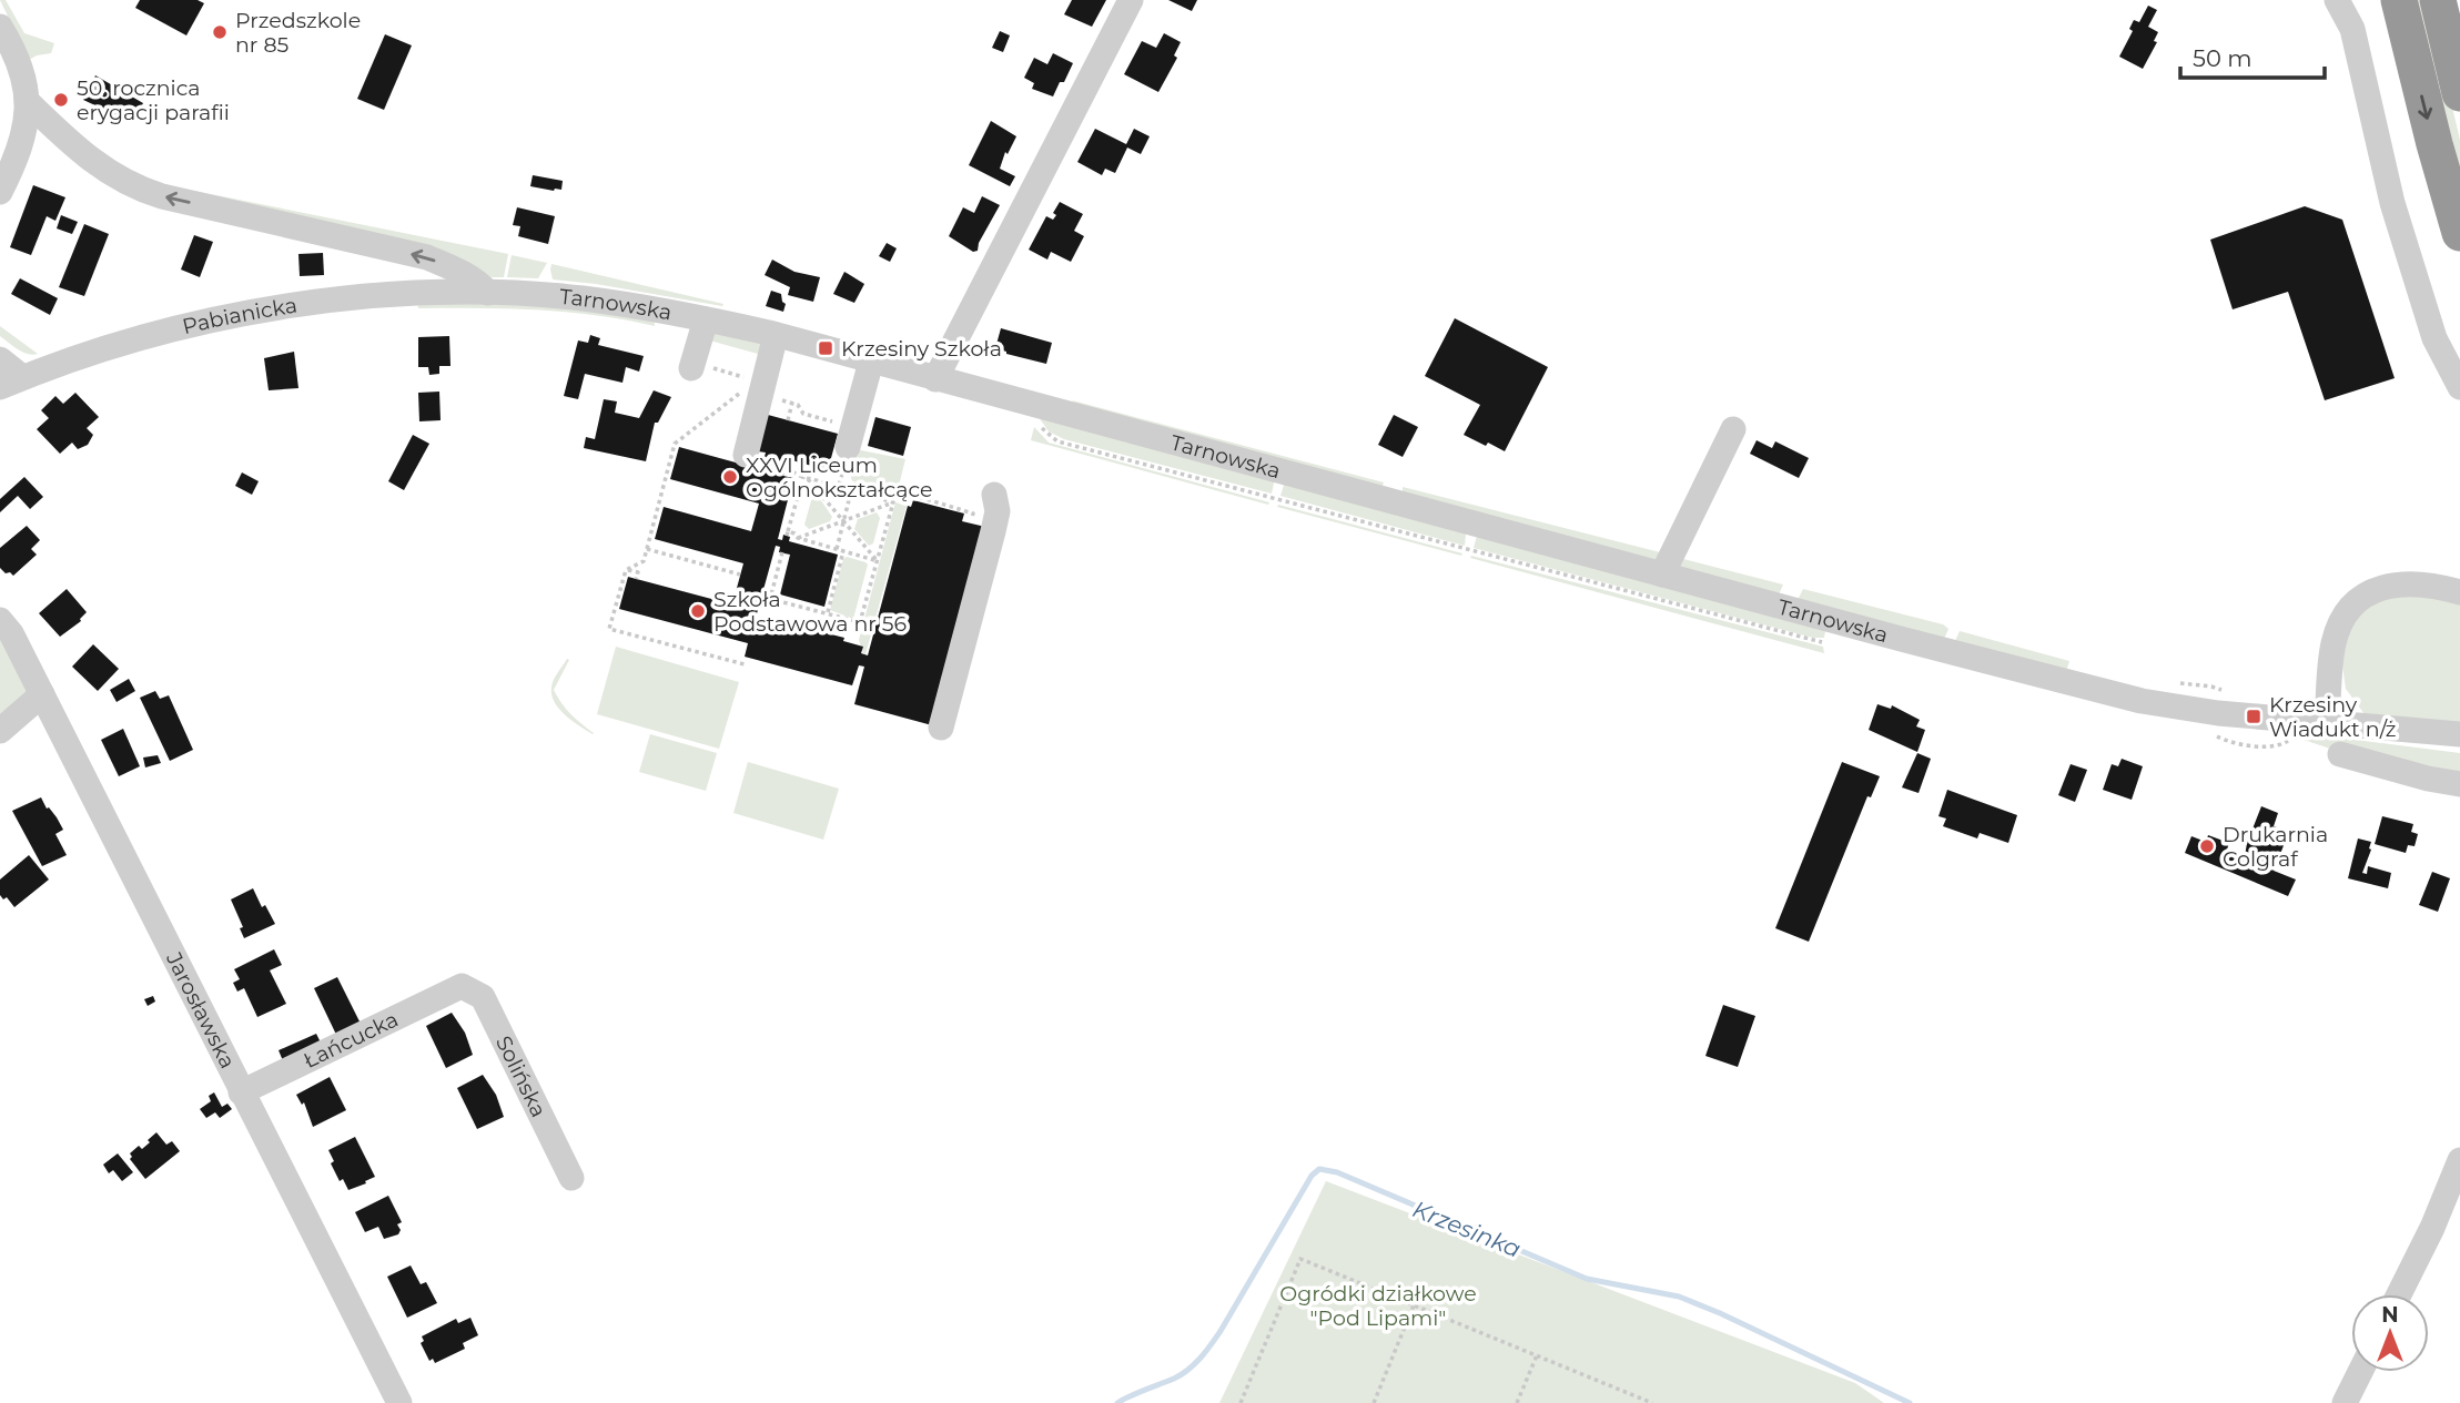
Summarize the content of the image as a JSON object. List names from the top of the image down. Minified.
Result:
{"streets":{"street":["Tarnowska","Pabianicka","Jarosławska","Łańcucka","Solińska"]},"crossings":[["Tarnowska","Pabianicka"],["Jarosławska","Łańcucka"],["Łańcucka","Solińska"]],"water":["Krzesinka"],"parks":["Ogródki działkowe \"Pod Lipami\""],"places":{"other":["Przedszkole nr 85","50. rocznica erygacji parafii","XXVI Liceum Ogólnokształcące","Szkoła Podstawowa nr 56","Drukarnia Colgraf"],"transit":["Krzesiny Szkoła","Krzesiny Wiadukt n/ż"]},"scale_bar":"50 m","north":"top"}
